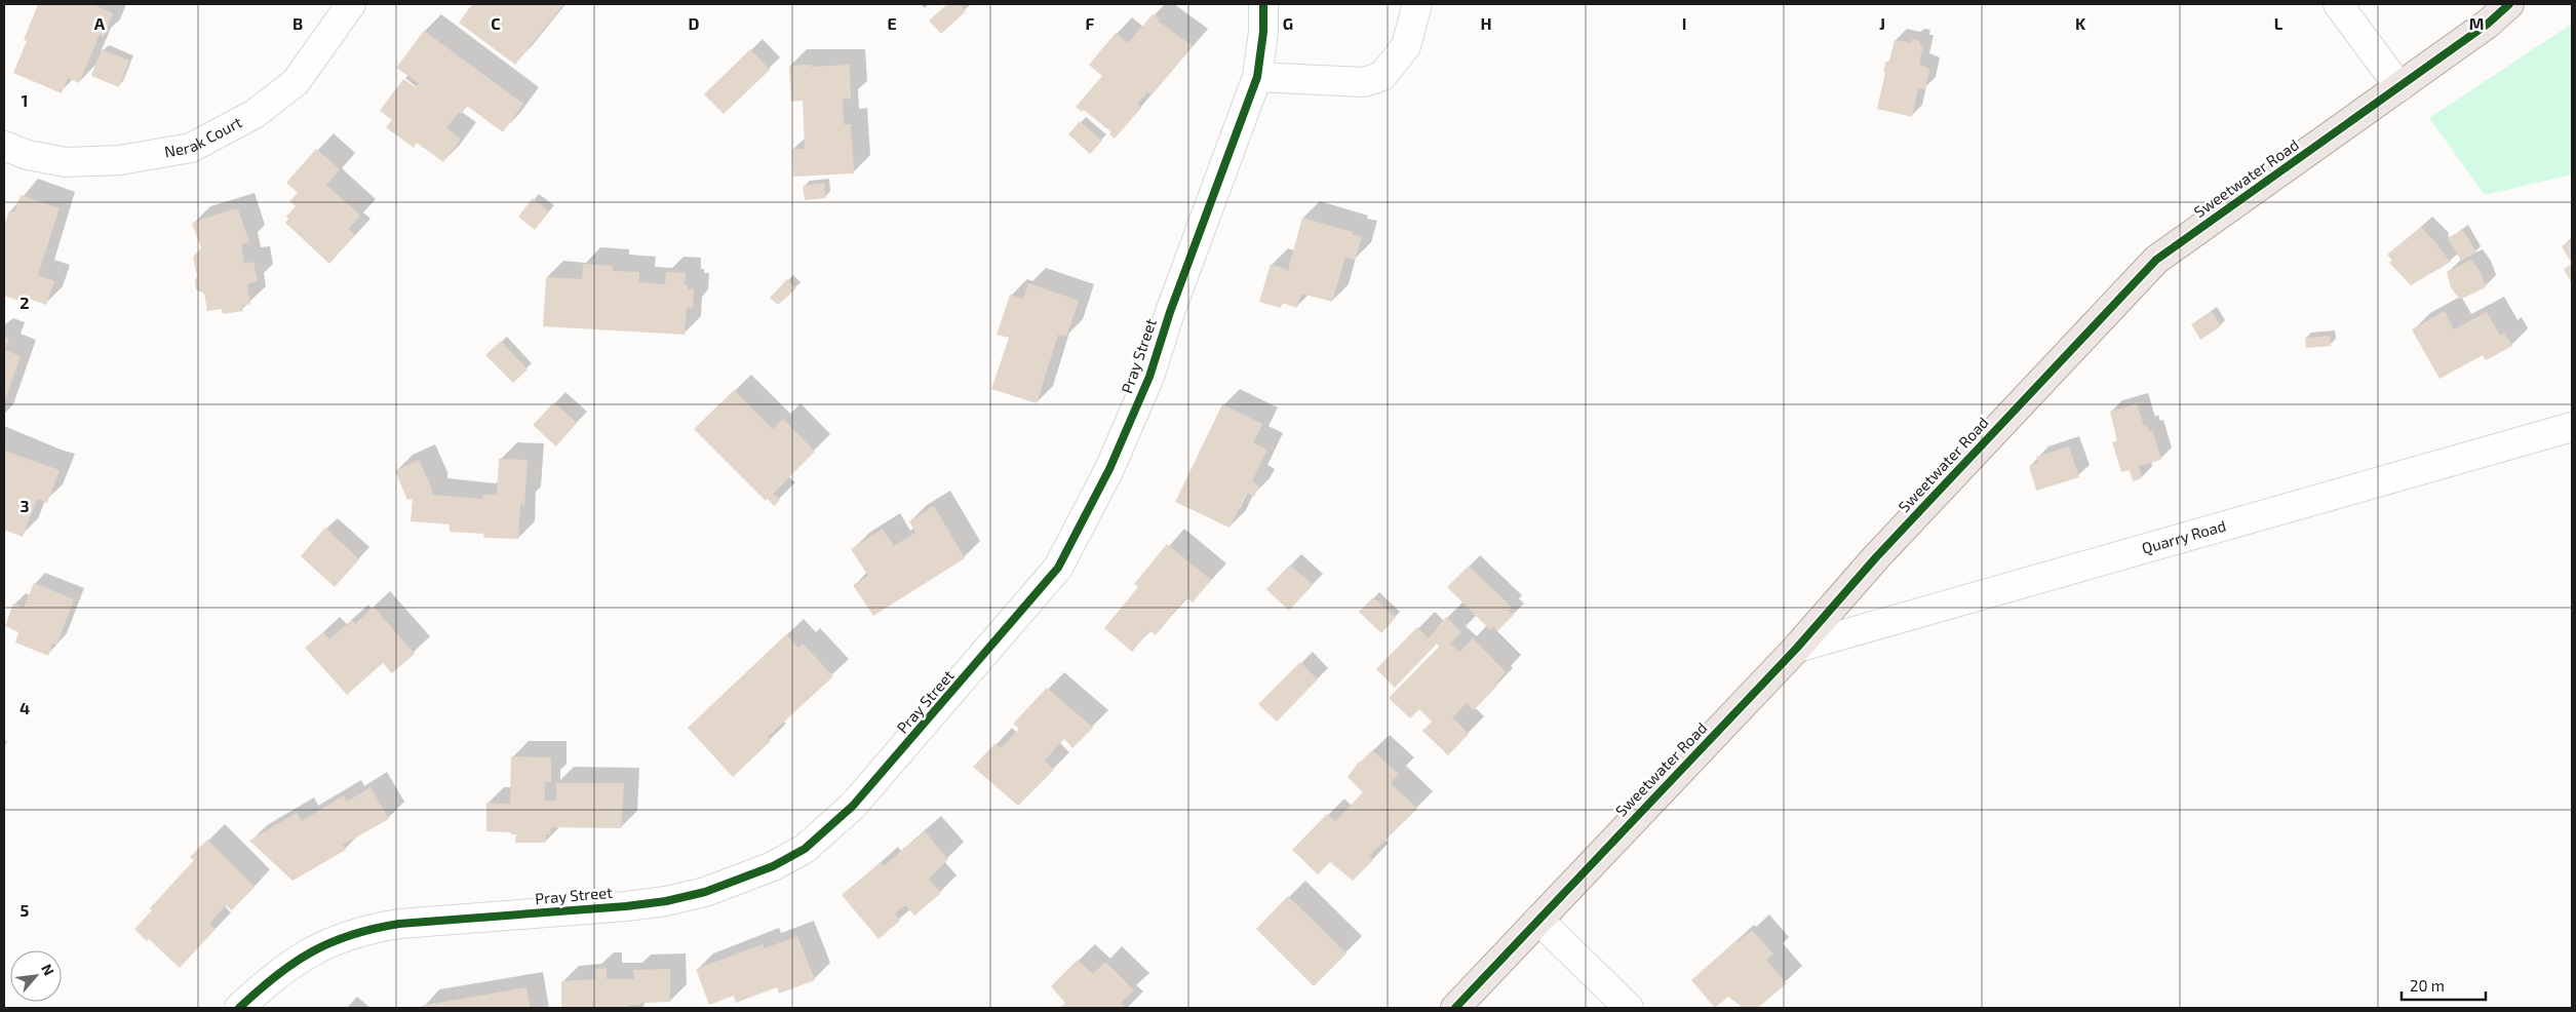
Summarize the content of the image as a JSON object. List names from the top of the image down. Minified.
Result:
{"streets":{"main road":["Sweetwater Road"],"street":["Nerak Court","Pray Street","Quarry Road"]},"crossings":[["Sweetwater Road","Quarry Road"]],"scale_bar":"20 m","north":"top right","grid":{"columns":["A","B","C","D","E","F","G","H","I","J","K","L","M"],"rows":["1","2","3","4","5"]}}
